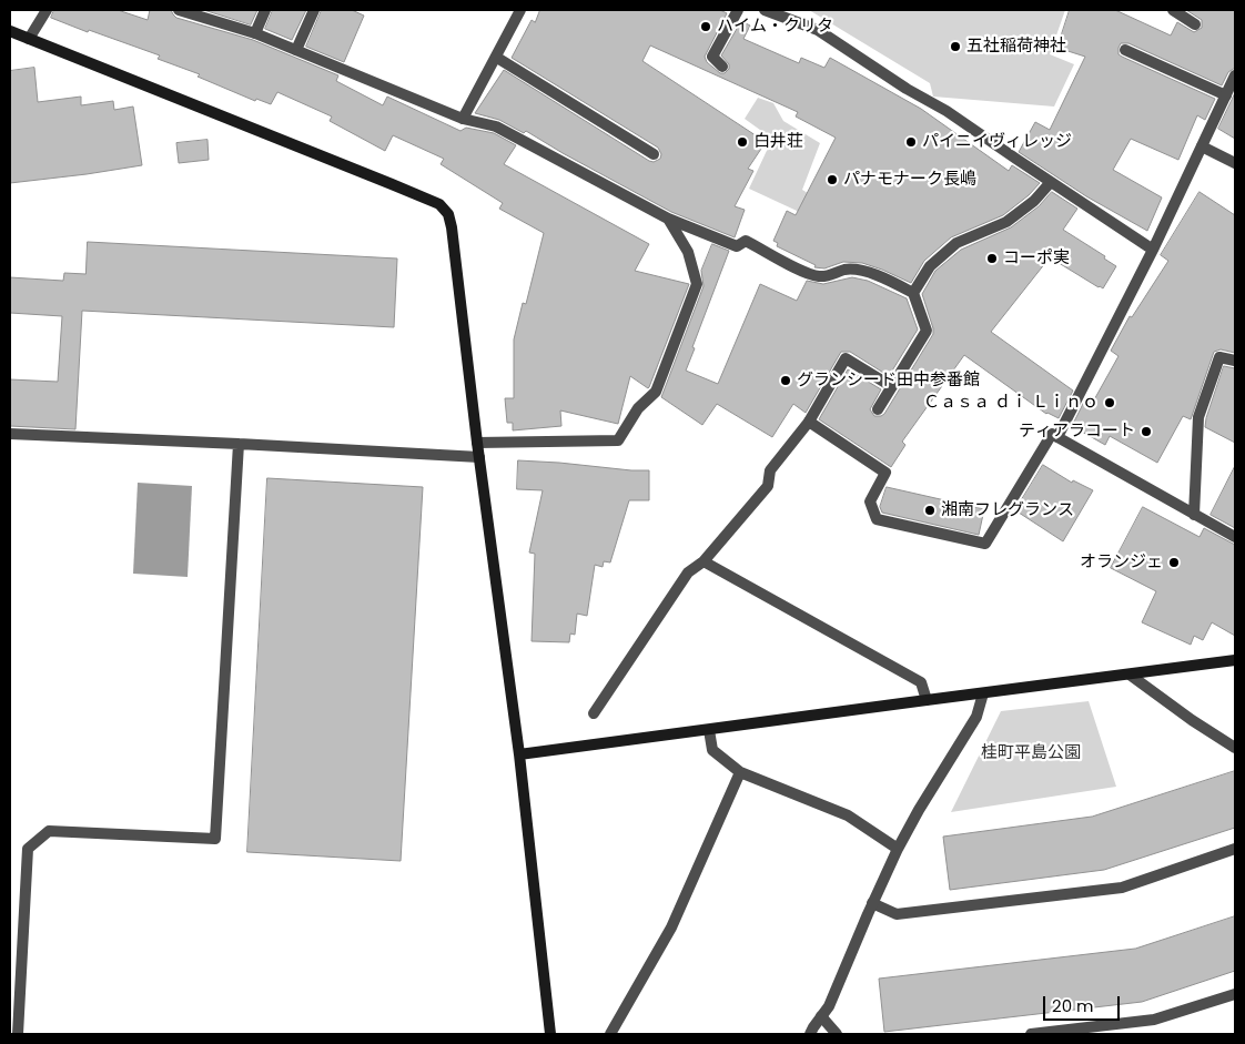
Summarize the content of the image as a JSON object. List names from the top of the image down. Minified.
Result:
{"parks":["桂町平島公園"],"places":["ハイム・クリタ","五社稲荷神社","白井荘","パイニイヴィレッジ","パナモナーク長嶋","コーポ実","グランシード田中参番館","Ｃａｓａ ｄｉ Ｌｉｎｏ","ティアラコート","湘南フレグランス","オランジェ"],"scale_bar":"20 m"}
